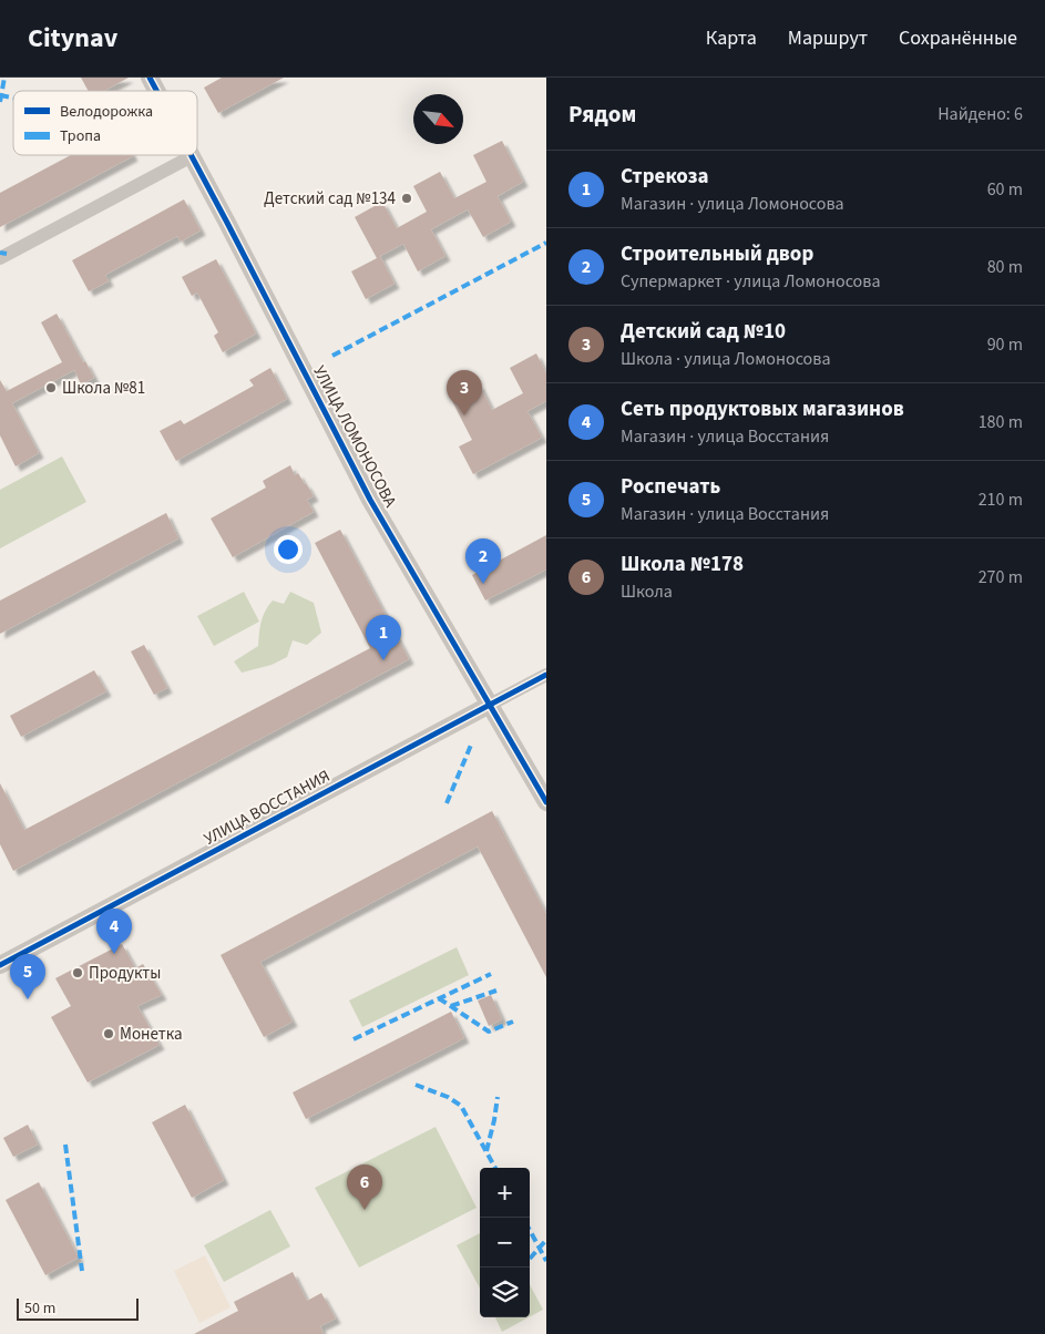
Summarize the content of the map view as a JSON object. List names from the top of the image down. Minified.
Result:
{"streets":{"street":["УЛИЦА ЛОМОНОСОВА","УЛИЦА ВОССТАНИЯ"]},"crossings":[["УЛИЦА ЛОМОНОСОВА","УЛИЦА ВОССТАНИЯ"]],"places":["Детский сад №134","Школа №81","Продукты","Монетка"],"legend":["Велодорожка","Тропа"],"scale_bar":"50 m","north":"bottom right","page":{"header":"Citynav","nav":["Карта","Маршрут","Сохранённые"],"heading":["Рядом","Найдено: 6"],"list":[{"mark":"1","name":"Стрекоза","note":"Магазин · улица Ломоносова","value":"60 m"},{"mark":"2","name":"Строительный двор","note":"Супермаркет · улица Ломоносова","value":"80 m"},{"mark":"3","name":"Детский сад №10","note":"Школа · улица Ломоносова","value":"90 m"},{"mark":"4","name":"Сеть продуктовых магазинов","note":"Магазин · улица Восстания","value":"180 m"},{"mark":"5","name":"Роспечать","note":"Магазин · улица Восстания","value":"210 m"},{"mark":"6","name":"Школа №178","note":"Школа","value":"270 m"}],"pins":["3","2","1","4","5","6"],"map_buttons":["+","−"],"scale":"50 m"}}
